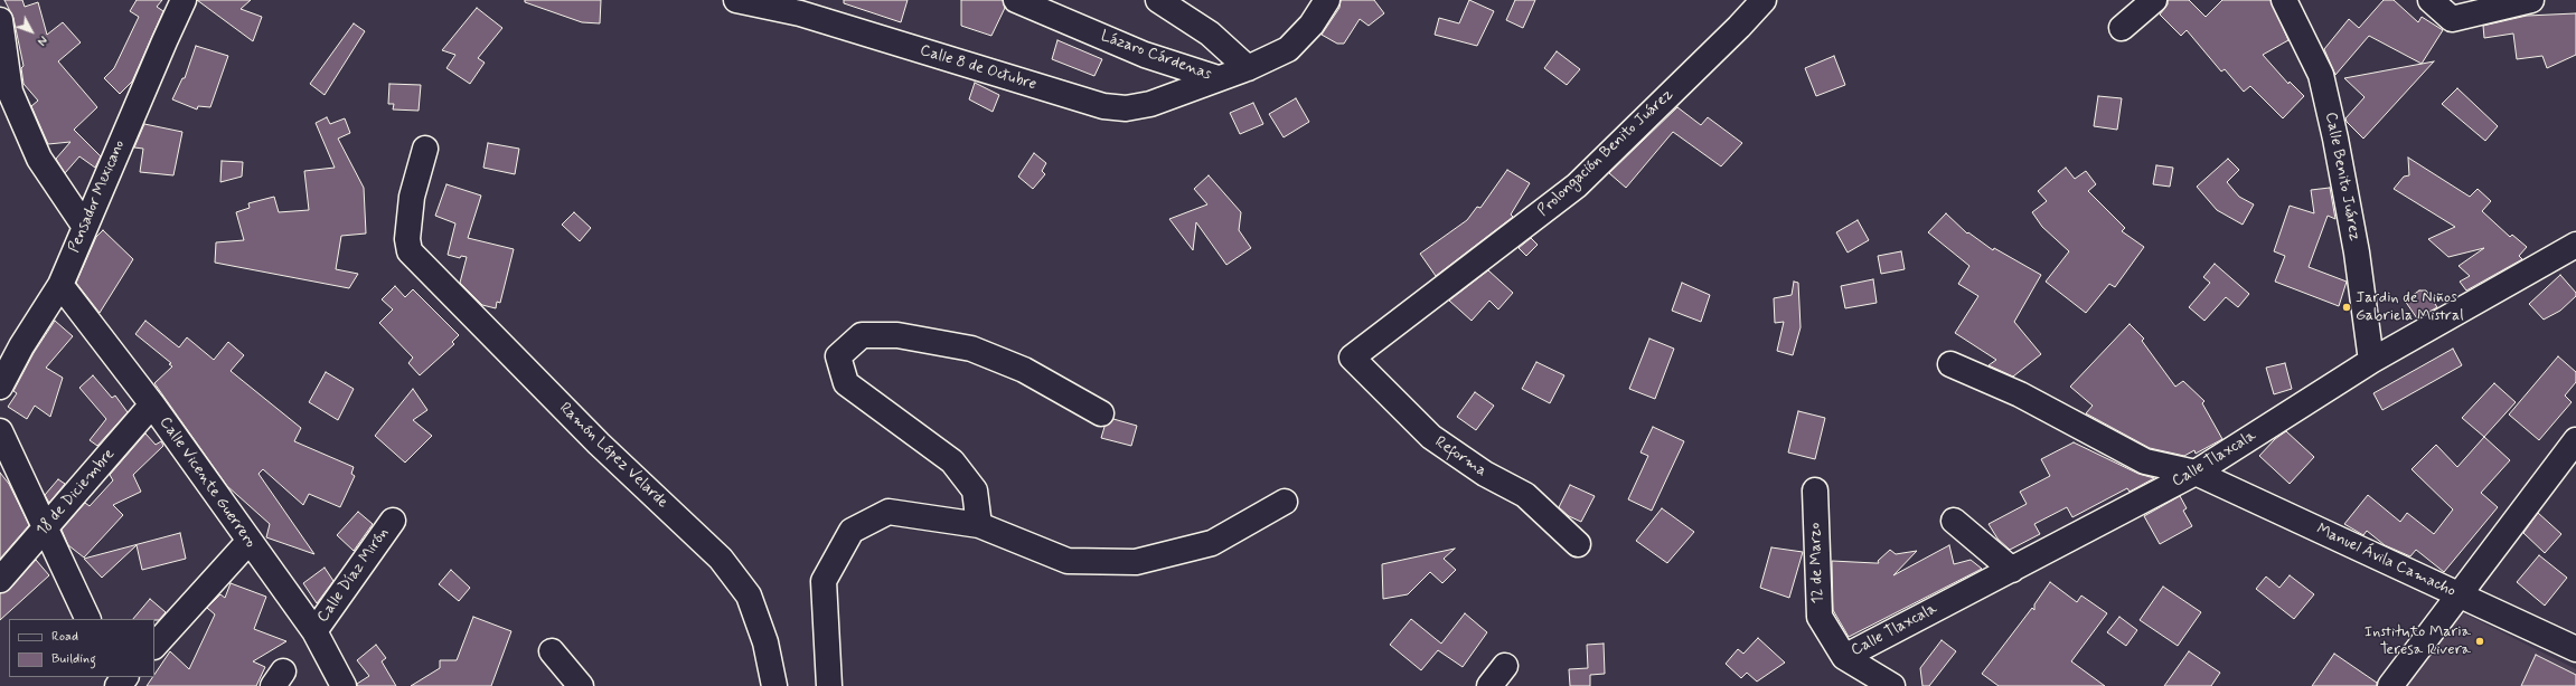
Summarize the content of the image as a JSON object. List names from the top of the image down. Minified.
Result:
{"streets":{"street":["Lázaro Cárdenas","Calle 8 de Octubre","Prolongación Benito Juárez","Calle Benito Juárez","Pensador Mexicano","Ramón López Velarde","Reforma","Calle Tlaxcala","Calle Vicente Guerrero","18 de Diciembre","Manuel Ávila Camacho","12 de Marzo","Calle Díaz Mirón"]},"crossings":[["Lázaro Cárdenas","Calle 8 de Octubre"],["Prolongación Benito Juárez","Reforma"],["Calle Benito Juárez","Calle Tlaxcala"],["Pensador Mexicano","Calle Vicente Guerrero"],["Calle Tlaxcala","Manuel Ávila Camacho"],["Calle Tlaxcala","12 de Marzo"],["Calle Vicente Guerrero","18 de Diciembre"],["Calle Vicente Guerrero","Calle Díaz Mirón"]],"places":["Jardin de Niños Gabriela Mistral","Instituto Maria Teresa Rivera"],"legend":["Road","Building"],"north":"bottom right"}
